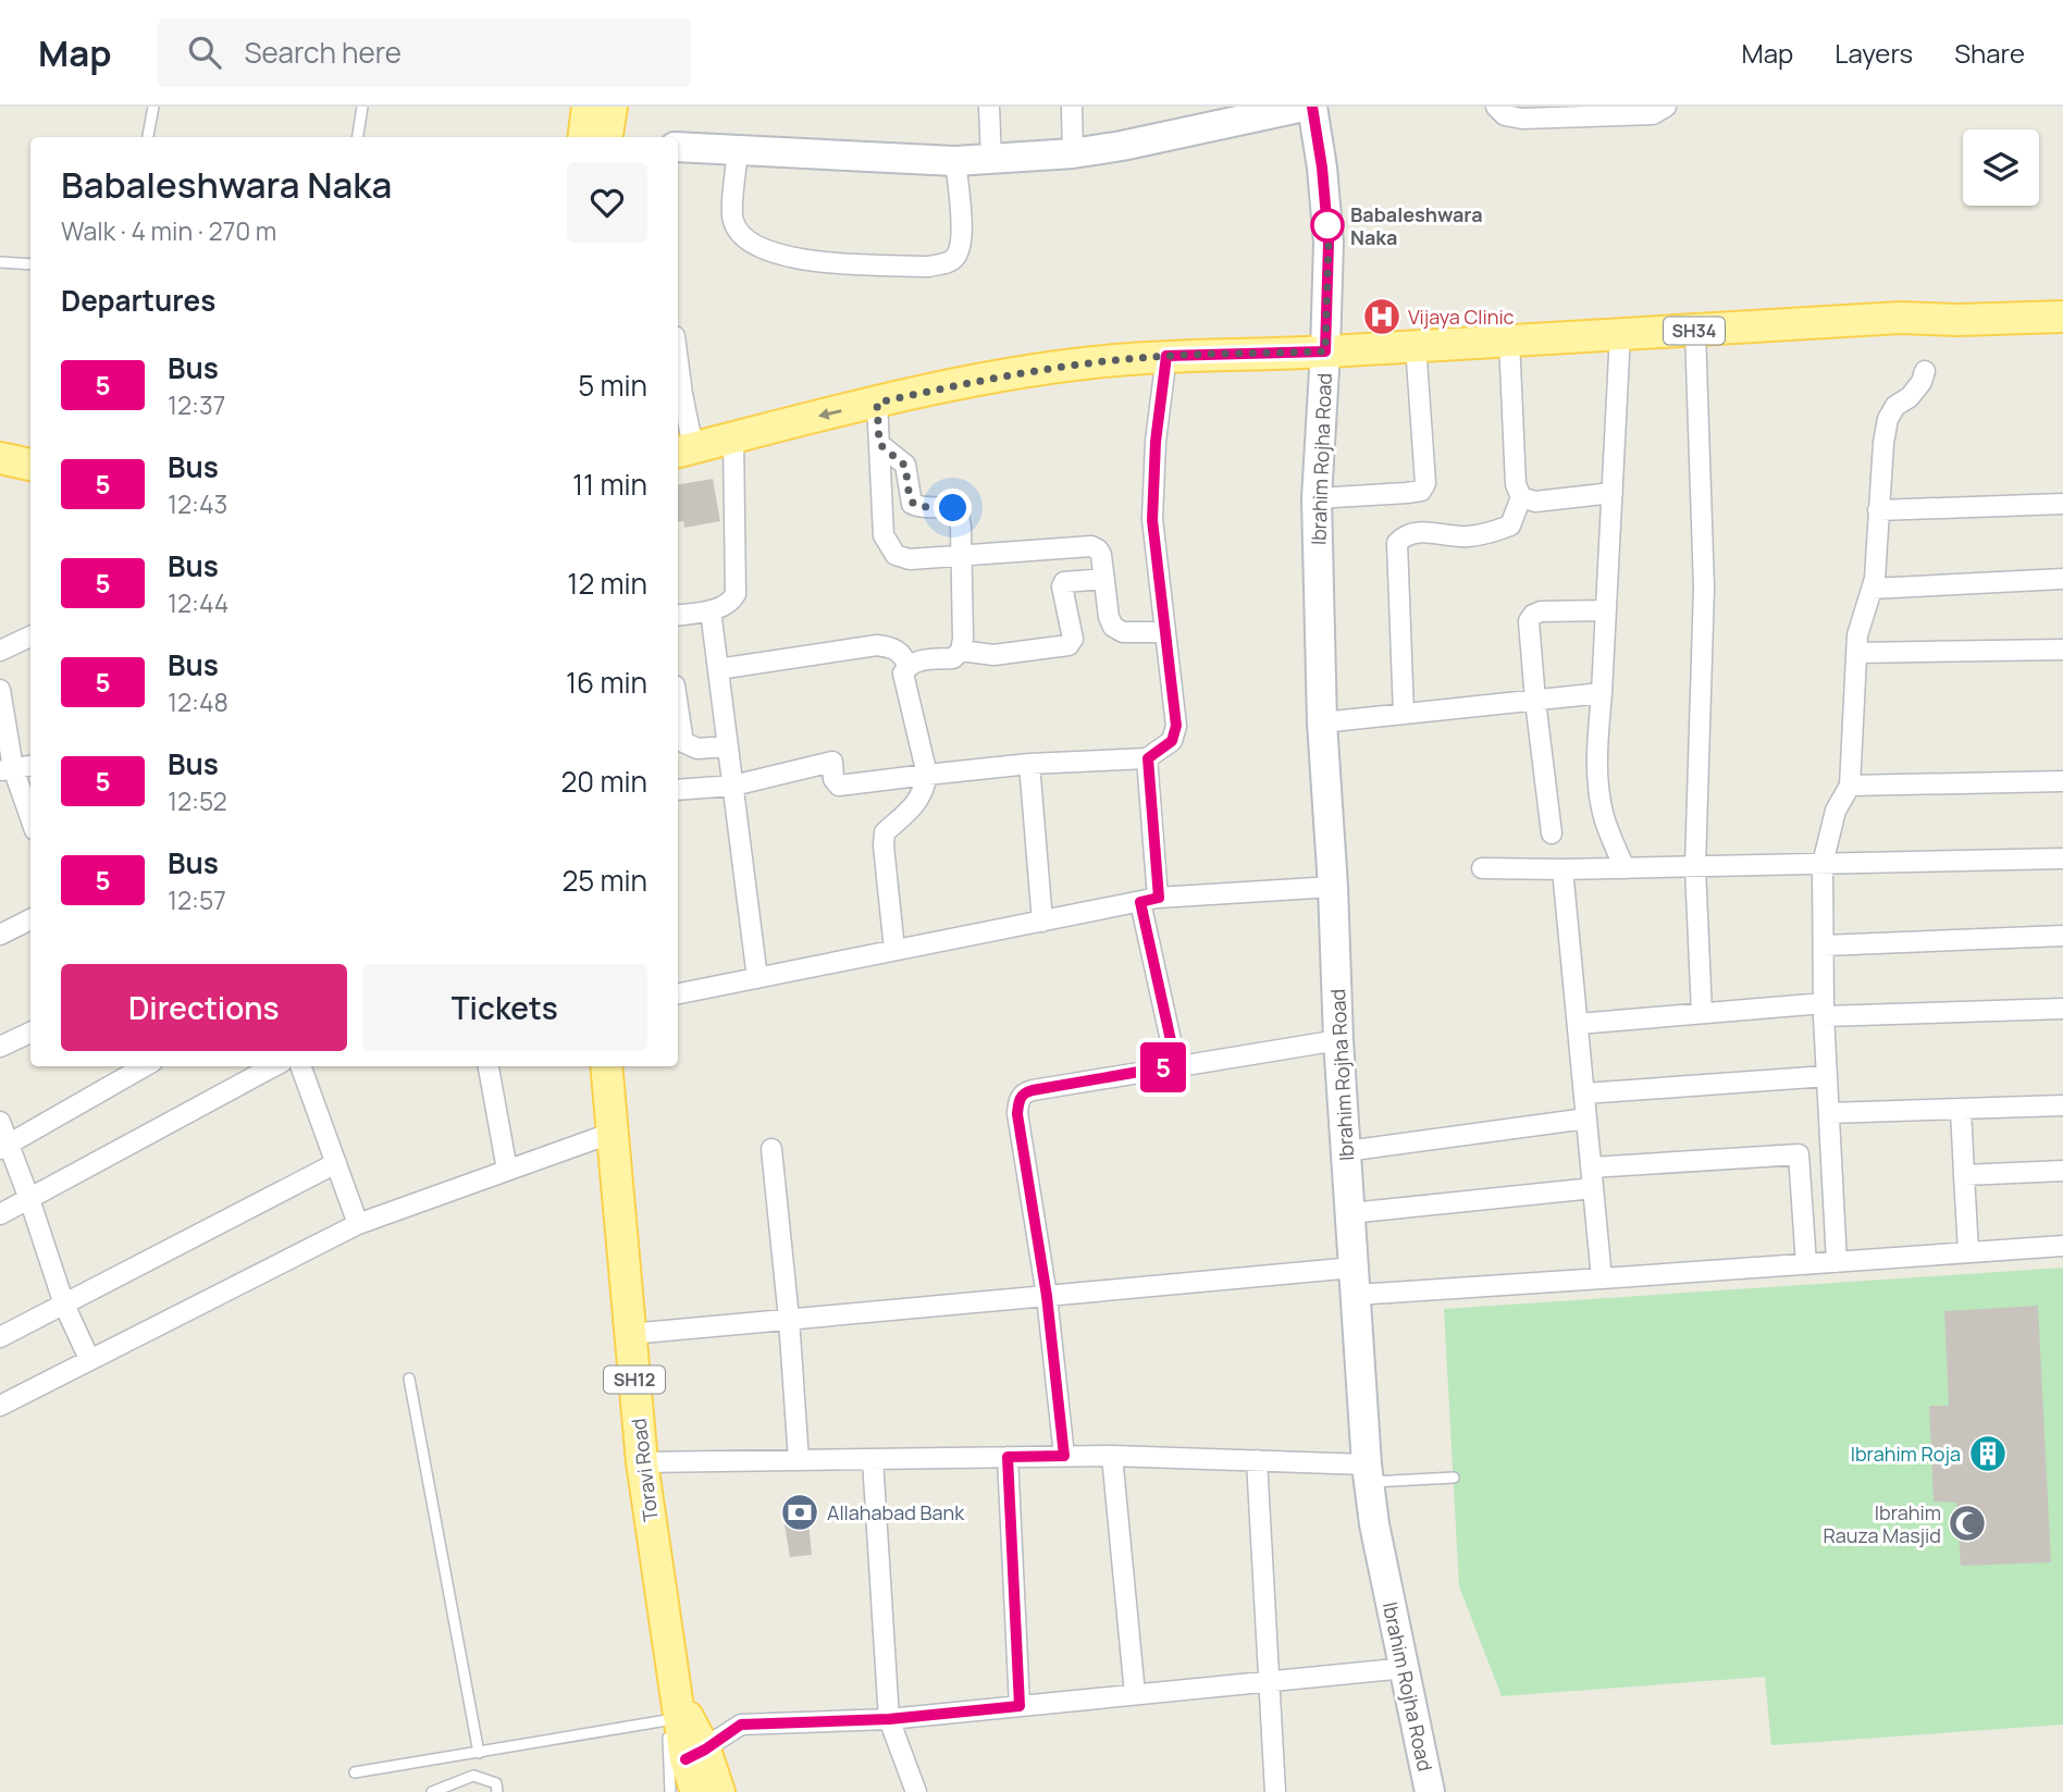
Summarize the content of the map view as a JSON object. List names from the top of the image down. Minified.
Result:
{"streets":{"main road":["SH34","SH12","Toravi Road"],"street":["Ibrahim Rojha Road"]},"crossings":[["SH34","Ibrahim Rojha Road"]],"places":{"other":["Babaleshwara Naka"],"hospital":["Vijaya Clinic"],"building":["Ibrahim Roja"],"bank":["Allahabad Bank"],"mosque":["Ibrahim Rauza Masjid"]},"lines":["bus line 5"],"page":{"header":"Map","search":"Search here","nav":["Map","Layers","Share"],"on_map":"5","heading":[["Babaleshwara Naka","Walk · 4 min · 270 m"],"Departures"],"list":[{"mark":"5","name":"Bus","note":"12:37","value":"5 min"},{"mark":"5","name":"Bus","note":"12:43","value":"11 min"},{"mark":"5","name":"Bus","note":"12:44","value":"12 min"},{"mark":"5","name":"Bus","note":"12:48","value":"16 min"},{"mark":"5","name":"Bus","note":"12:52","value":"20 min"},{"mark":"5","name":"Bus","note":"12:57","value":"25 min"}],"buttons":["Directions","Tickets"]}}
